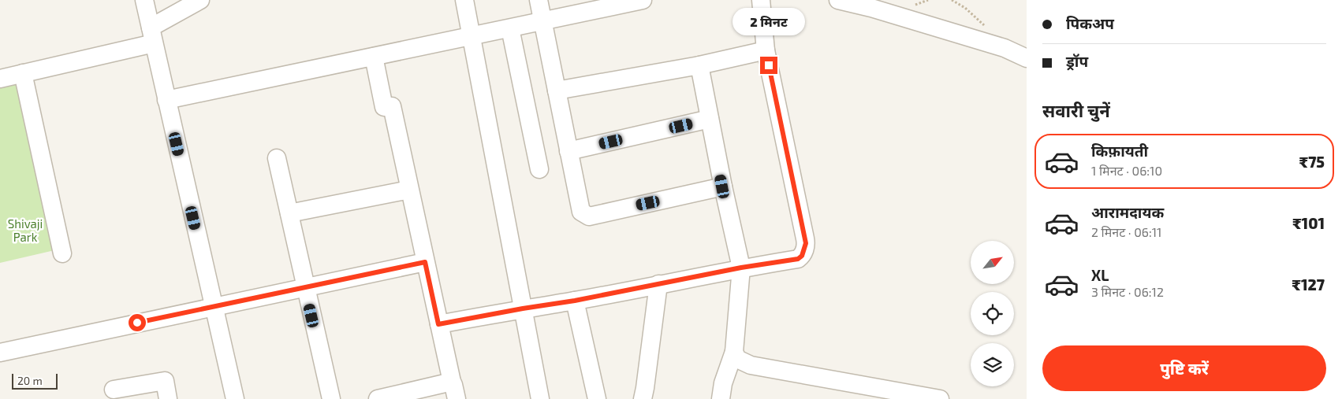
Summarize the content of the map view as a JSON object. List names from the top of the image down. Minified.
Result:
{"parks":["Shivaji Park"],"scale_bar":"20 m","north":"top right","page":{"banner":["पिकअप","ड्रॉप"],"bubble":"2 मिनट","heading":"सवारी चुनें","list":[{"name":"किफ़ायती","note":"1 मिनट · 06:10","value":"₹75"},{"name":"आरामदायक","note":"2 मिनट · 06:11","value":"₹101"},{"name":"XL","note":"3 मिनट · 06:12","value":"₹127"}],"buttons":"पुष्टि करें","scale":"20 m"}}
